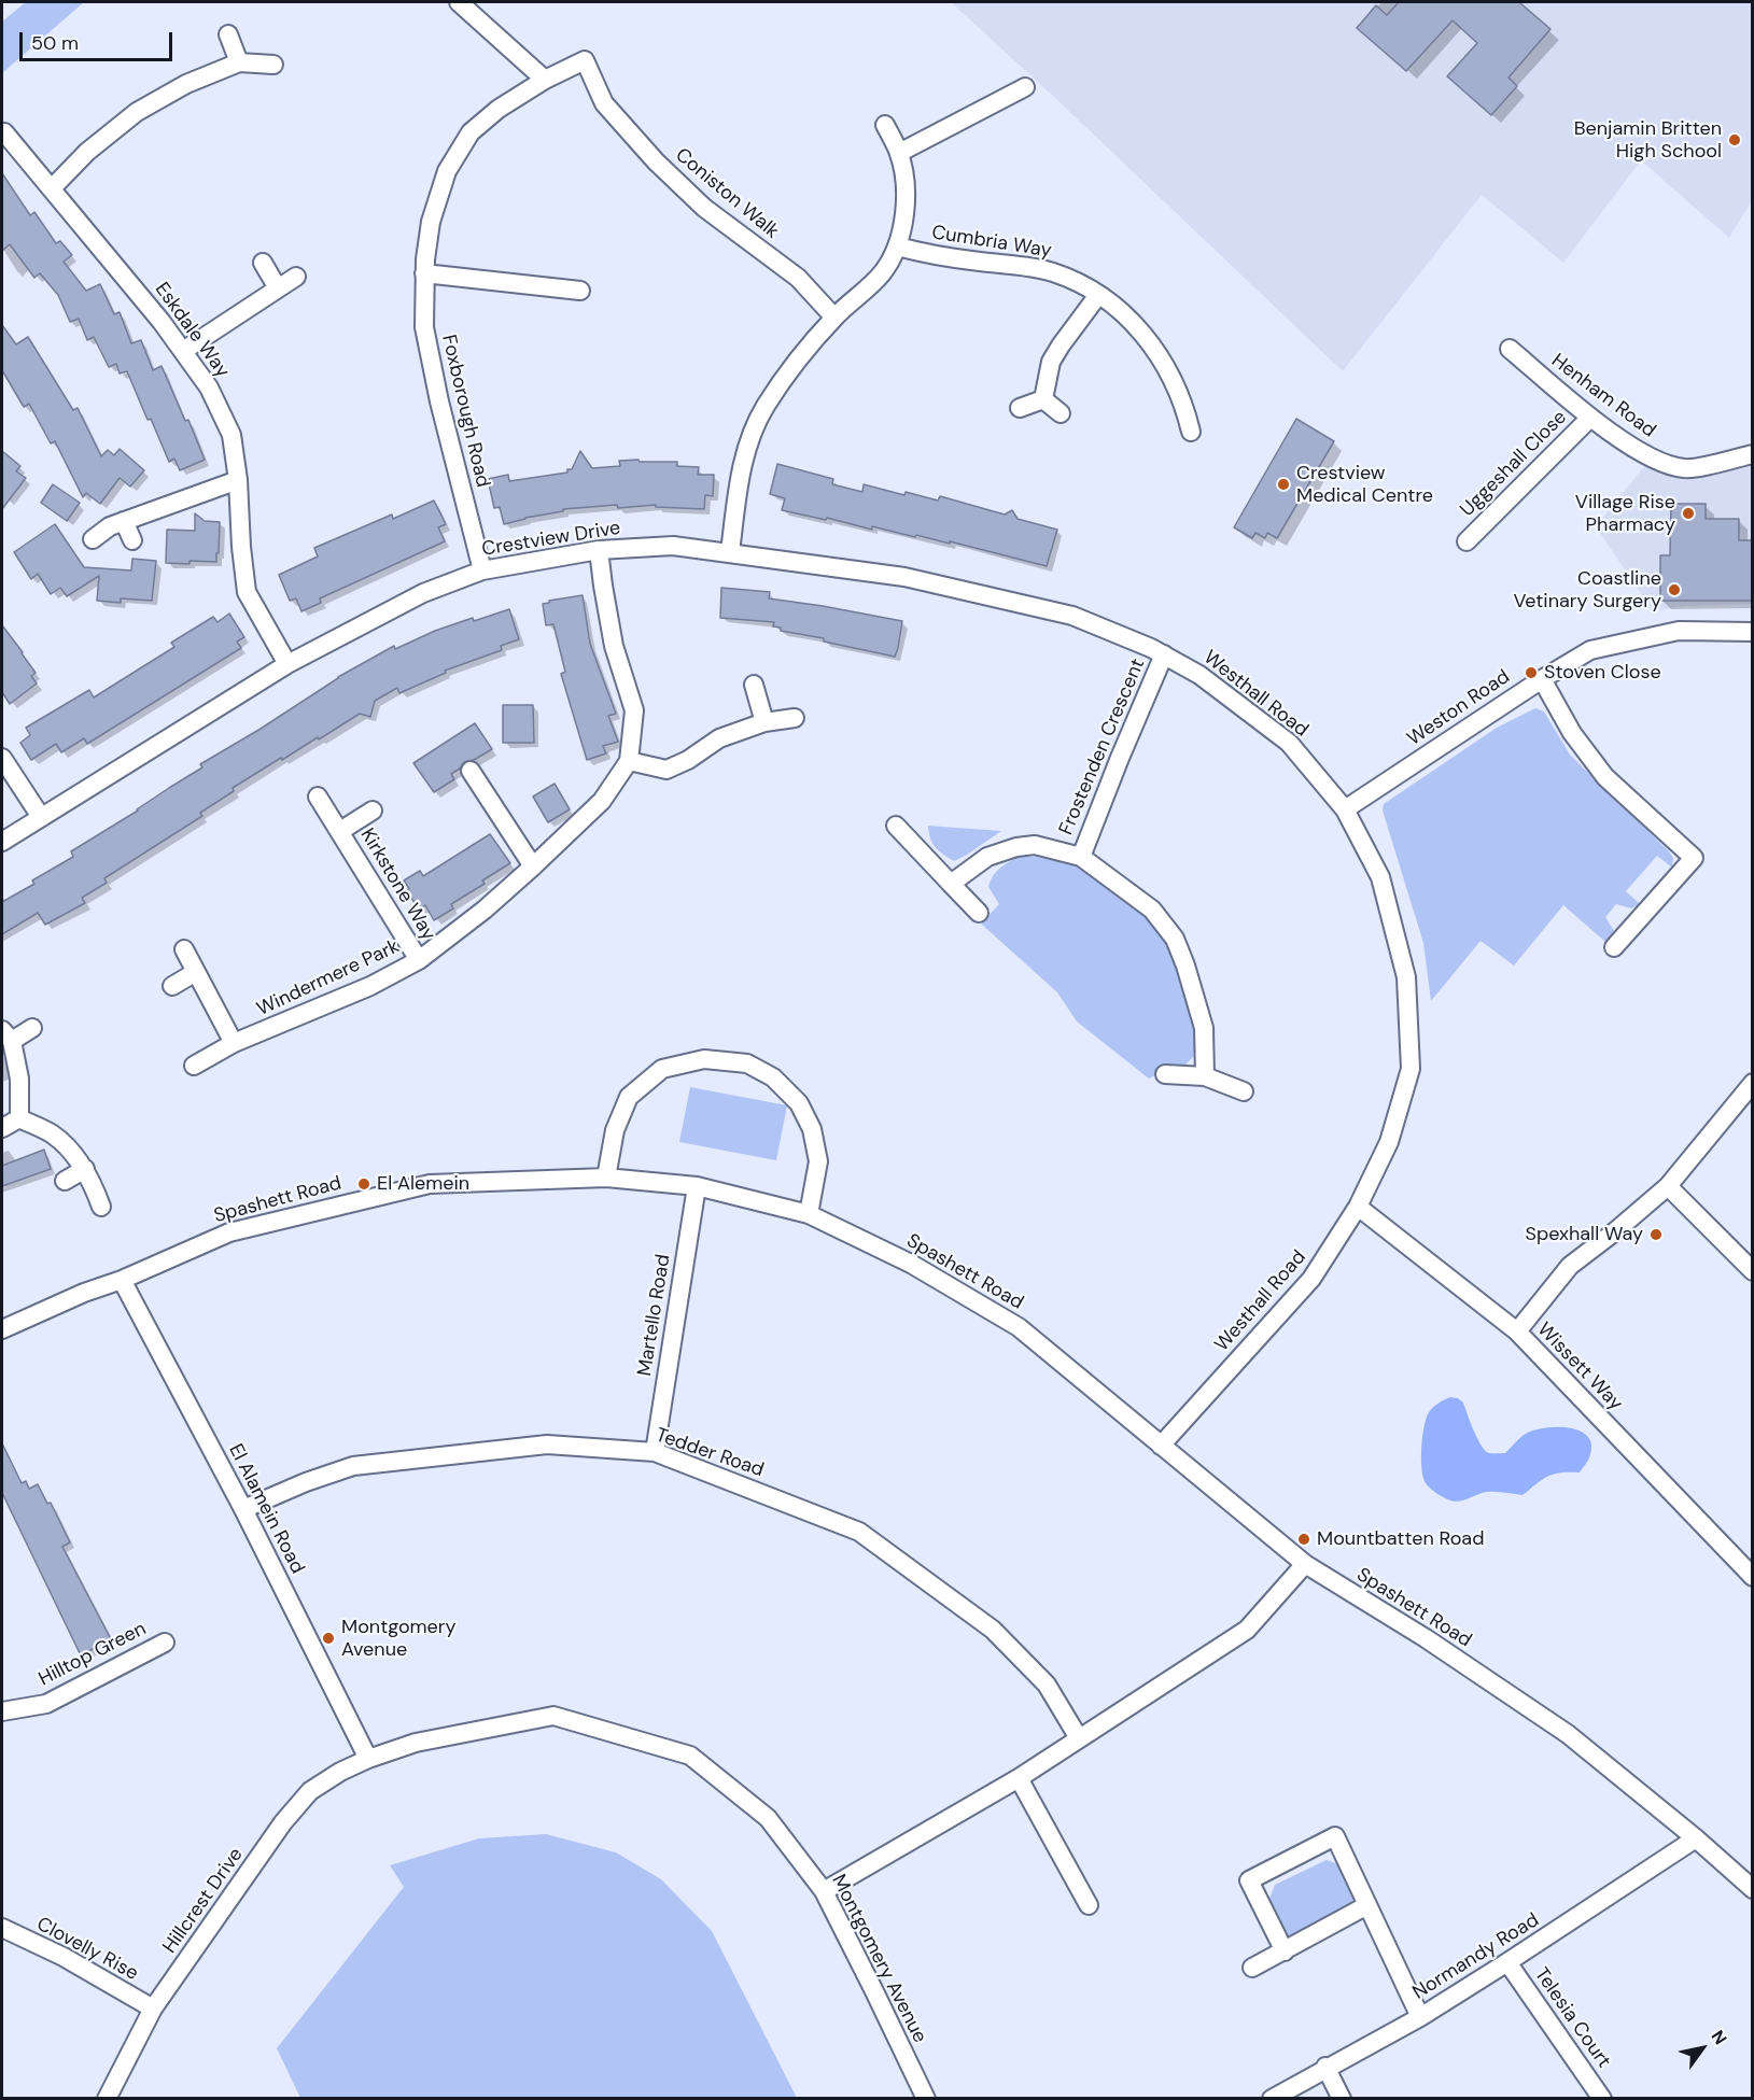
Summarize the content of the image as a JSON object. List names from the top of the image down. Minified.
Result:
{"streets":{"street":["Coniston Walk","Cumbria Way","Eskdale Way","Henham Road","Foxborough Road","Uggeshall Close","Crestview Drive","Westhall Road","Weston Road","Frostenden Crescent","Kirkstone Way","Windermere Park","Spashett Road","Martello Road","Wissett Way","Tedder Road","El Alamein Road","Hilltop Green","Hillcrest Drive","Clovelly Rise","Normandy Road","Montgomery Avenue","Telesia Court"]},"crossings":[["Coniston Walk","Foxborough Road"],["Eskdale Way","Crestview Drive"],["Henham Road","Uggeshall Close"],["Foxborough Road","Crestview Drive"],["Crestview Drive","Westhall Road"],["Crestview Drive","Frostenden Crescent"],["Crestview Drive","Windermere Park"],["Westhall Road","Weston Road"],["Westhall Road","Frostenden Crescent"],["Westhall Road","Spashett Road"],["Westhall Road","Wissett Way"],["Kirkstone Way","Windermere Park"],["Spashett Road","Martello Road"],["Spashett Road","El Alamein Road"],["Spashett Road","Normandy Road"],["Martello Road","Tedder Road"],["Tedder Road","El Alamein Road"],["El Alamein Road","Hillcrest Drive"],["El Alamein Road","Montgomery Avenue"],["Hillcrest Drive","Clovelly Rise"],["Hillcrest Drive","Montgomery Avenue"],["Normandy Road","Telesia Court"]],"places":["Benjamin Britten High School","Crestview Medical Centre","Village Rise Pharmacy","Coastline Vetinary Surgery","Stoven Close","El Alemein","Spexhall Way","Mountbatten Road","Montgomery Avenue"],"scale_bar":"50 m","north":"top right"}
